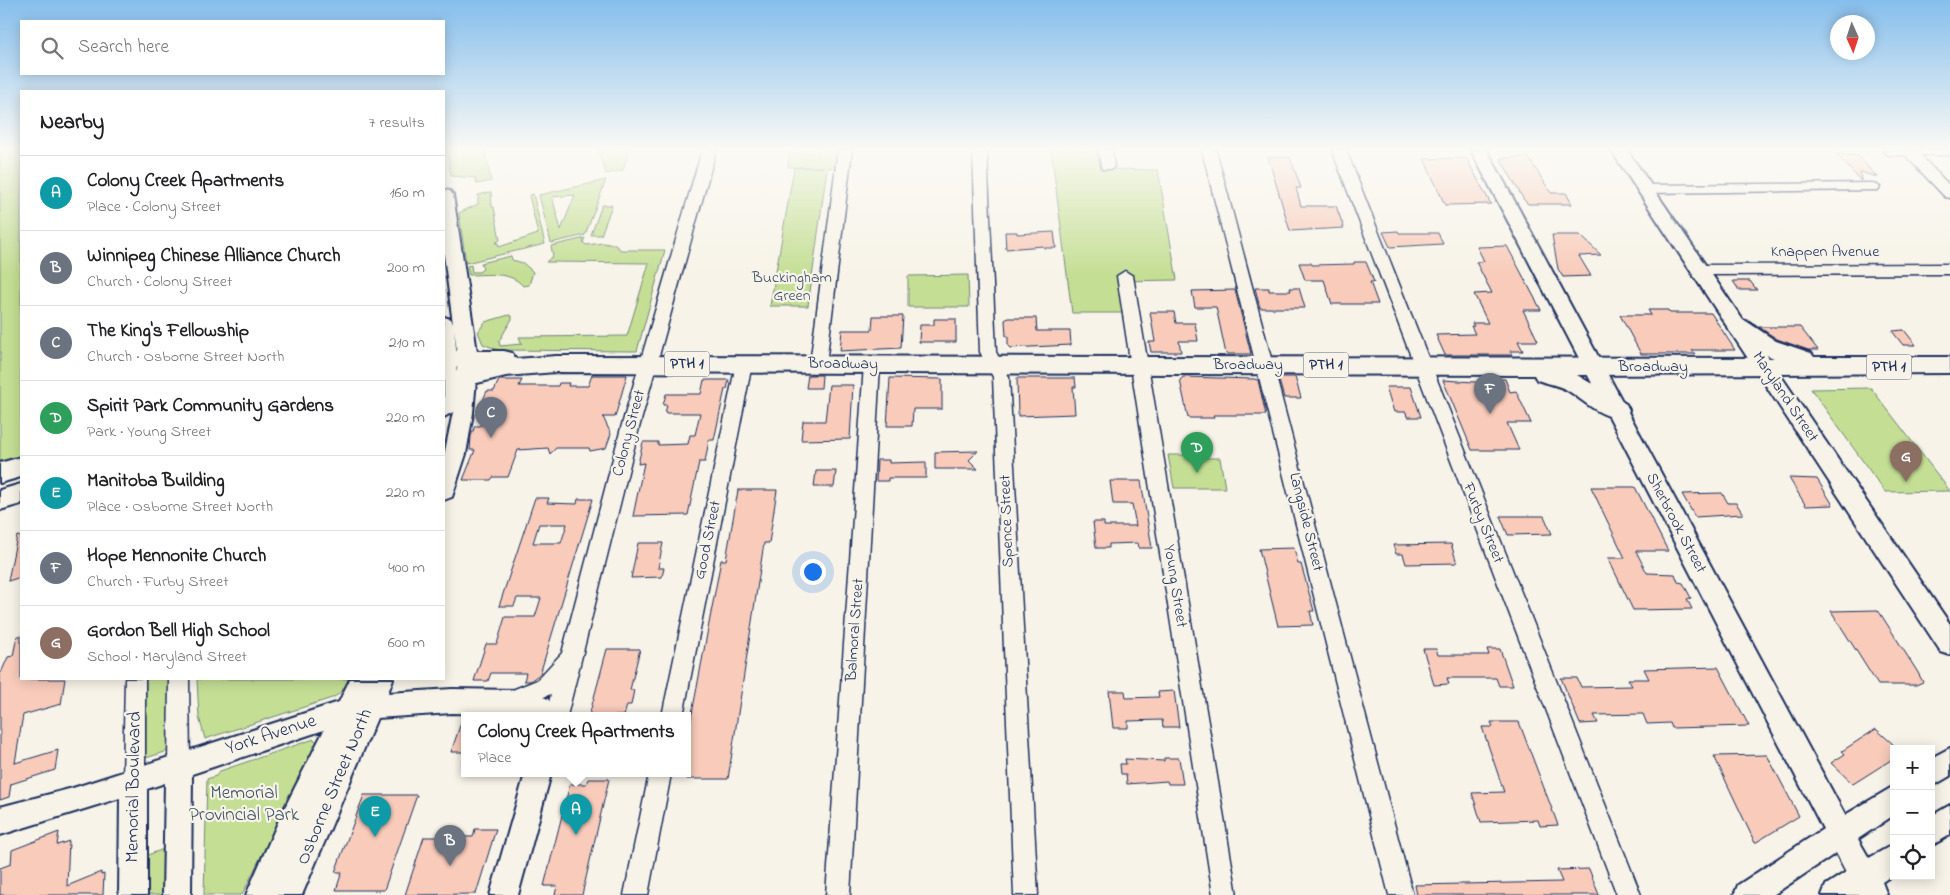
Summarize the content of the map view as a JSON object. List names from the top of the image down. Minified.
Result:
{"streets":{"highway":["PTH 1","Broadway"],"main road":["Maryland Street","Sherbrook Street","York Avenue","Memorial Boulevard","Osborne Street North"],"street":["Knappen Avenue","Colony Street","Spence Street","Langside Street","Furby Street","Good Street","Young Street","Balmoral Street"]},"crossings":[["Knappen Avenue","Maryland Street"],["Broadway","Maryland Street"],["Broadway","Colony Street"],["Broadway","Spence Street"],["Broadway","Langside Street"],["Broadway","Furby Street"],["Broadway","Sherbrook Street"],["Broadway","Good Street"],["Broadway","Young Street"],["Broadway","Balmoral Street"],["York Avenue","Memorial Boulevard"],["York Avenue","Osborne Street North"]],"parks":["Buckingham Green","Memorial Provincial Park"],"north":"bottom","page":{"search":"Search here","heading":["Nearby","7 results"],"list":[{"mark":"A","name":"Colony Creek Apartments","note":"Place · Colony Street","value":"160 m"},{"mark":"B","name":"Winnipeg Chinese Alliance Church","note":"Church · Colony Street","value":"200 m"},{"mark":"C","name":"The King's Fellowship","note":"Church · Osborne Street North","value":"210 m"},{"mark":"D","name":"Spirit Park Community Gardens","note":"Park · Young Street","value":"220 m"},{"mark":"E","name":"Manitoba Building","note":"Place · Osborne Street North","value":"220 m"},{"mark":"F","name":"Hope Mennonite Church","note":"Church · Furby Street","value":"400 m"},{"mark":"G","name":"Gordon Bell High School","note":"School · Maryland Street","value":"600 m"}],"pins":["F","C","D","G","A","E","B"],"popup":["Colony Creek Apartments","Place"],"map_buttons":["+","−"]}}
